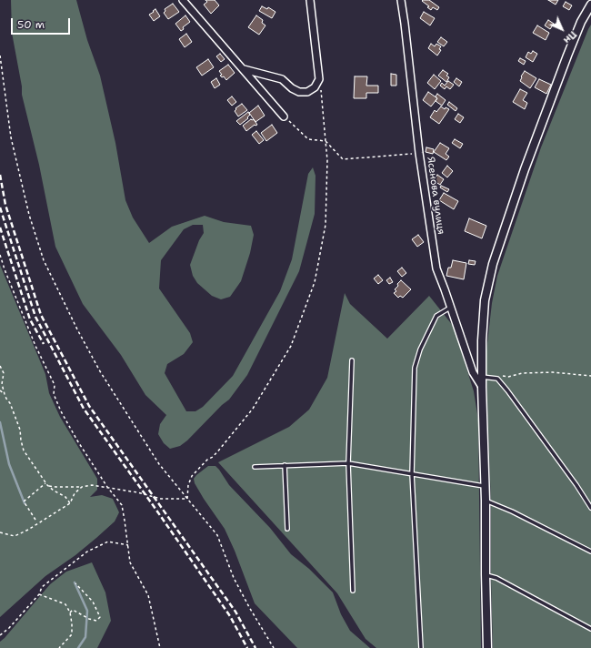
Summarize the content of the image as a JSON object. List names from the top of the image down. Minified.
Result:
{"streets":{"street":["Ясенова вулиця"]},"scale_bar":"50 m","north":"bottom right"}
